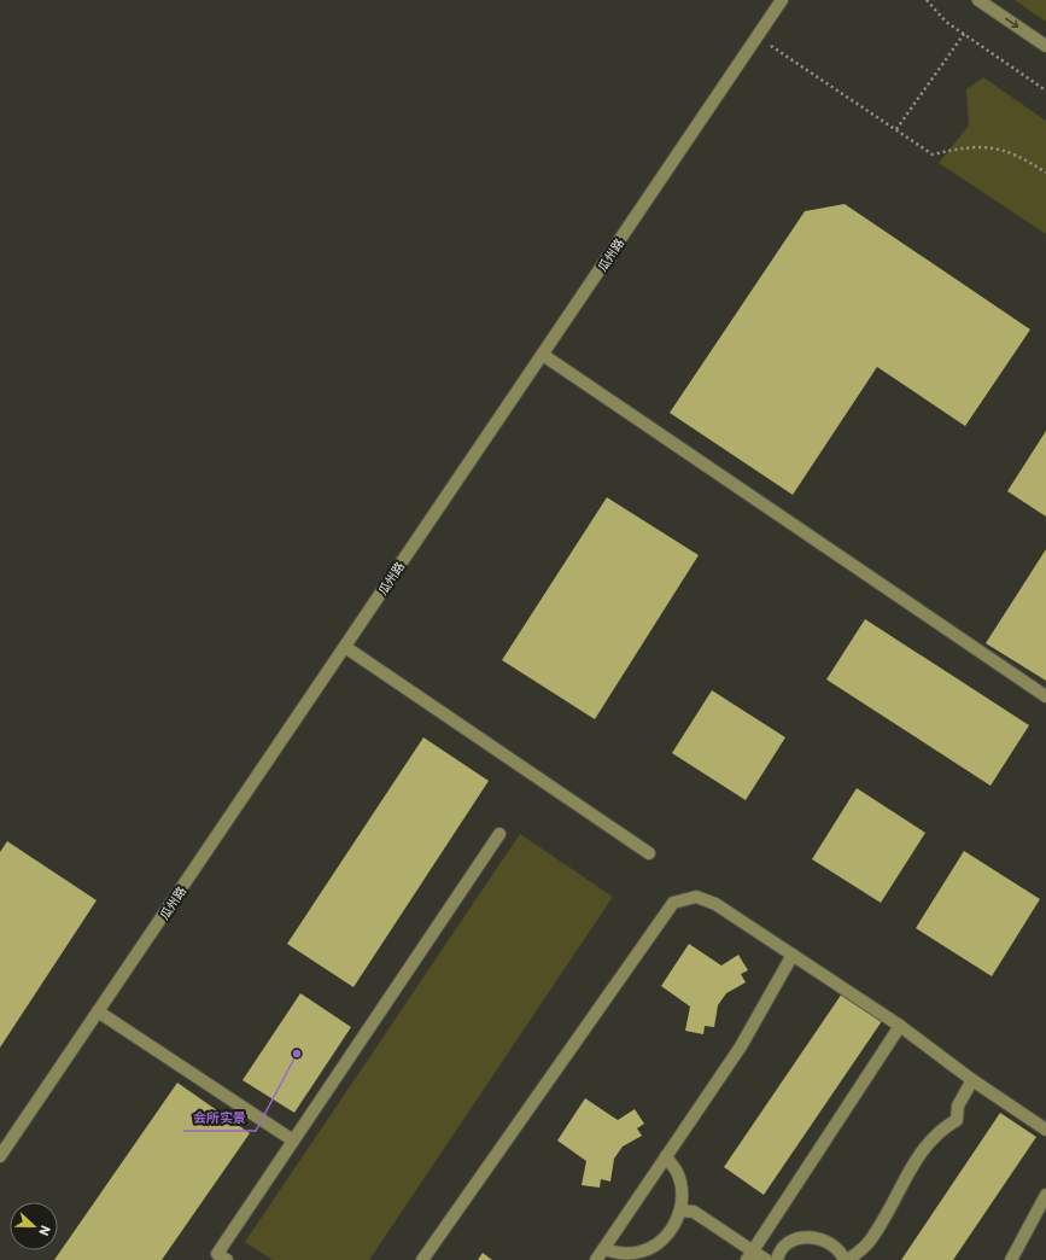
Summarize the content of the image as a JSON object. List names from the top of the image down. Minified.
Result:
{"streets":{"street":["瓜州路"]},"places":["会所实景"],"north":"right"}
